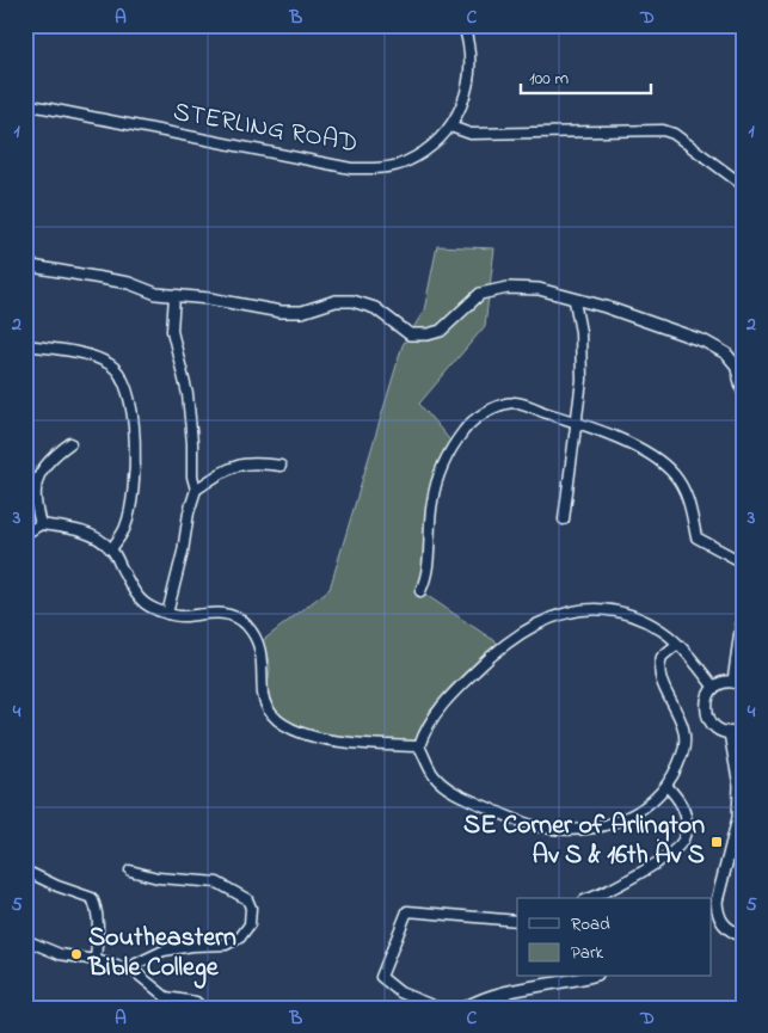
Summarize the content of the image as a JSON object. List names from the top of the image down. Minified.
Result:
{"streets":{"street":["STERLING ROAD"]},"places":{"transit":["SE Corner of Arlington Av S & 16th Av S"],"other":["Southeastern Bible College"]},"legend":["Road","Park"],"scale_bar":"100 m","grid":{"columns":["A","B","C","D"],"rows":["1","2","3","4","5"]}}
